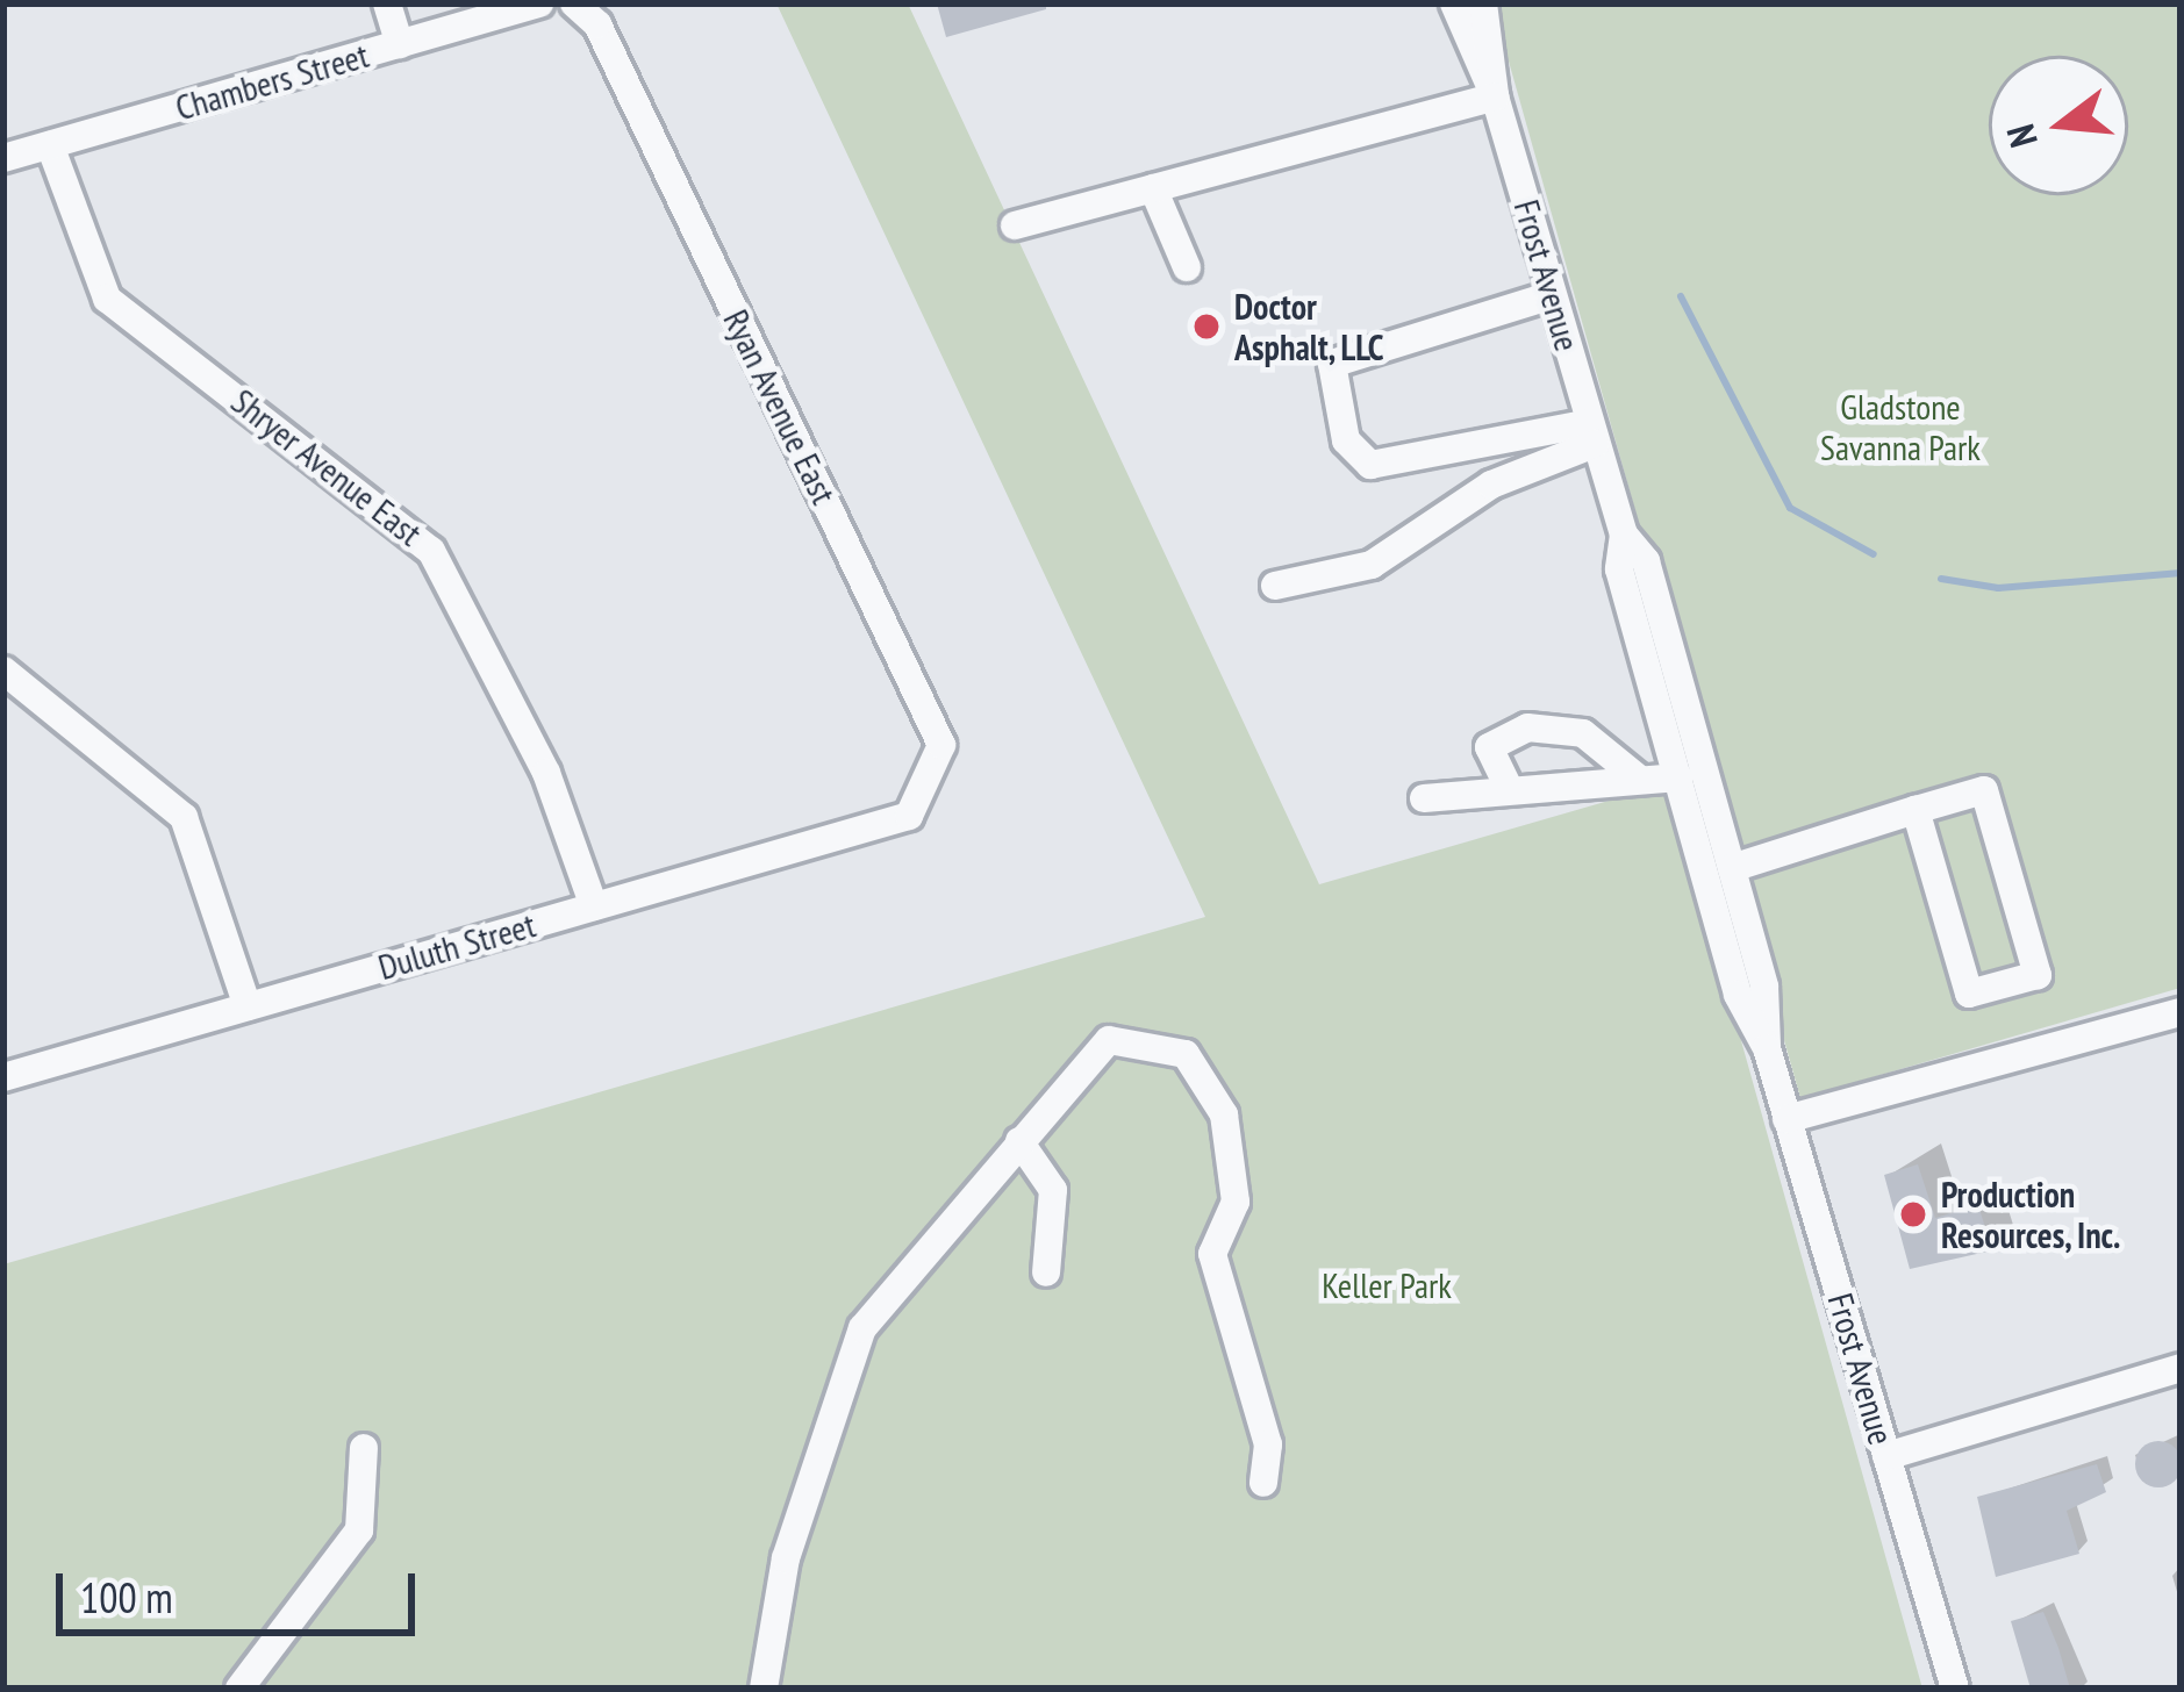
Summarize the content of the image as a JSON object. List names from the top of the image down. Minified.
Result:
{"streets":{"street":["Chambers Street","Frost Avenue","Ryan Avenue East","Shryer Avenue East","Duluth Street"]},"crossings":[["Chambers Street","Shryer Avenue East"],["Ryan Avenue East","Duluth Street"],["Shryer Avenue East","Duluth Street"]],"parks":["Gladstone Savanna Park","Keller Park"],"places":["Doctor Asphalt, LLC","Production Resources, Inc."],"scale_bar":"100 m","north":"left"}
